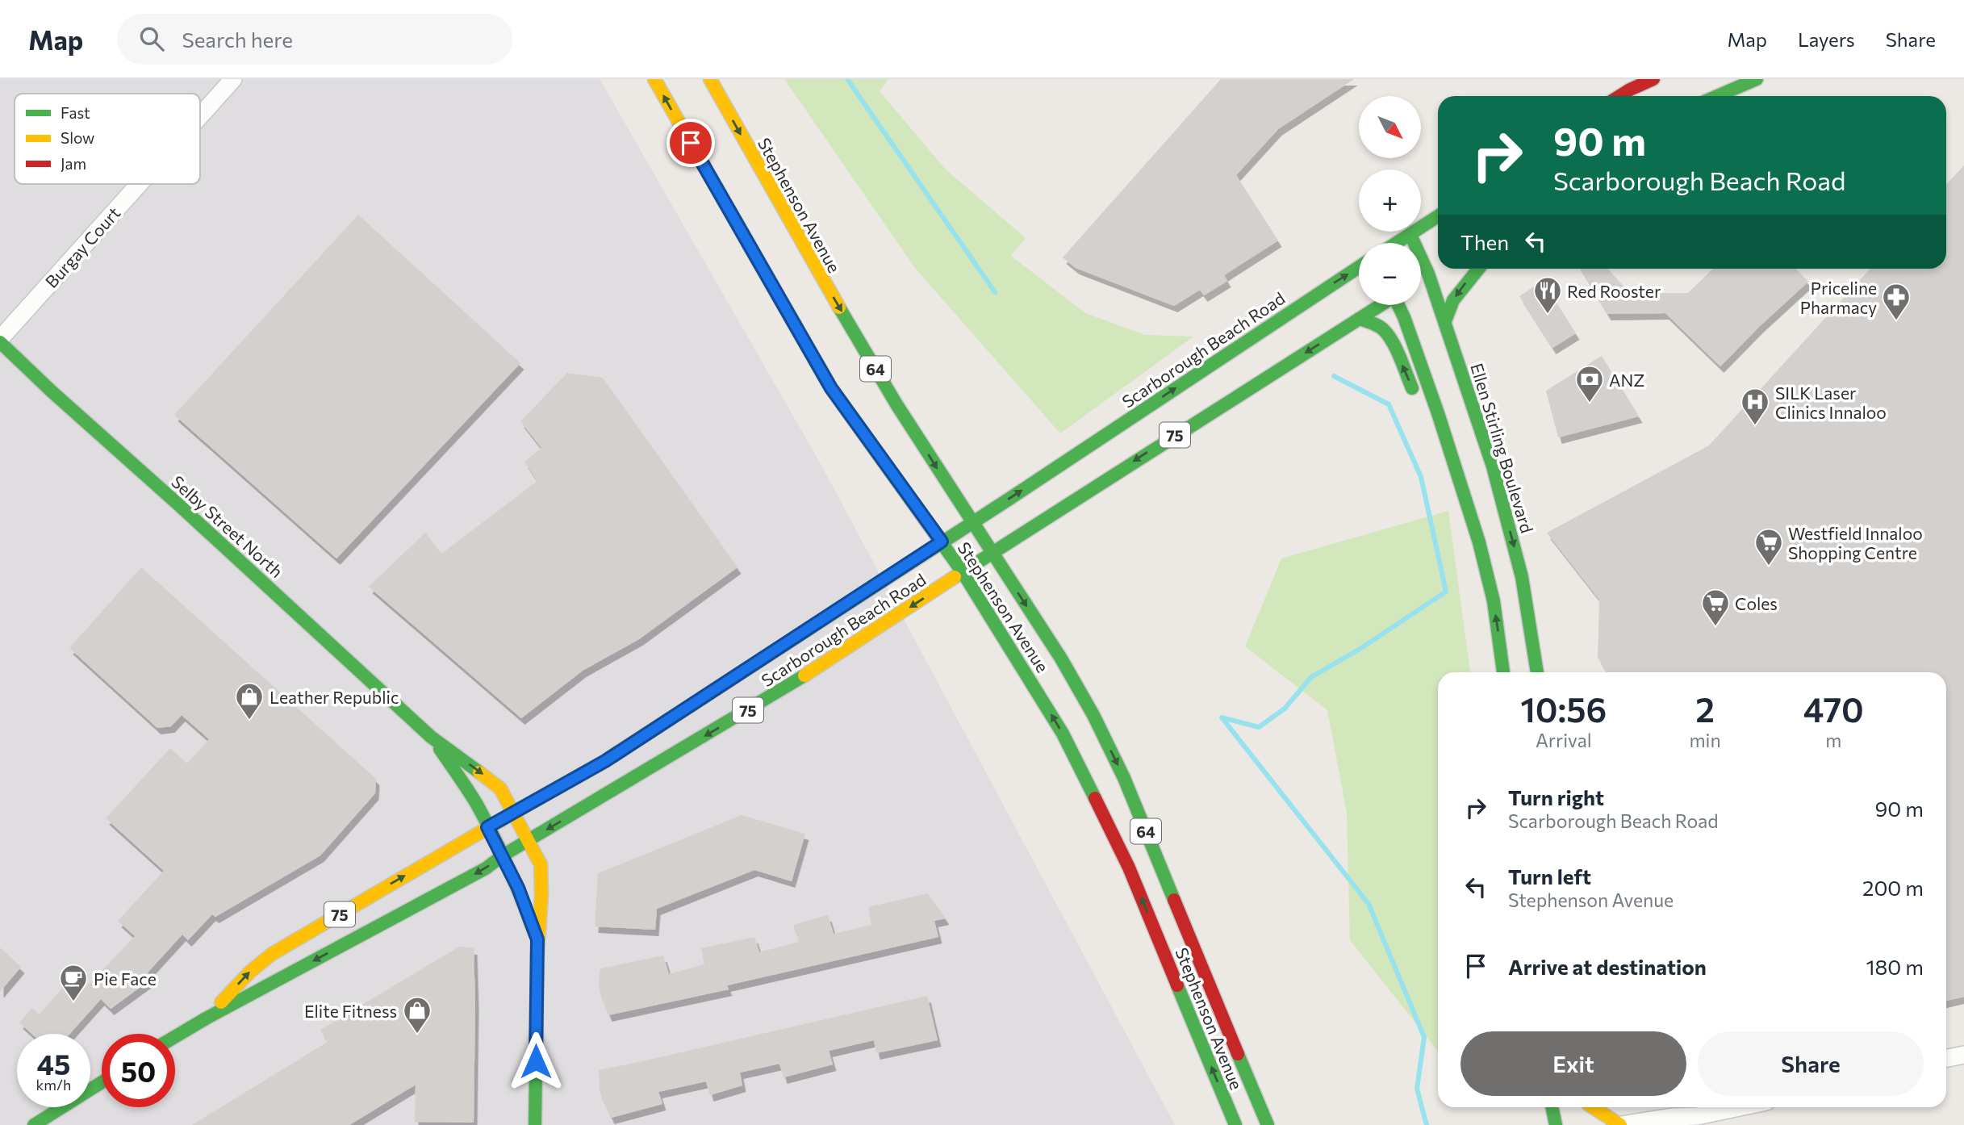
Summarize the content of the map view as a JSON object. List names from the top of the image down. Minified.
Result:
{"streets":{"main road":["Stephenson Avenue","Scarborough Beach Road","64","75","Ellen Stirling Boulevard","Selby Street North"],"street":["Burgay Court"]},"crossings":[["Stephenson Avenue","Scarborough Beach Road"],["Burgay Court","Selby Street North"],["Scarborough Beach Road","Selby Street North"]],"places":{"restaurant":["Red Rooster"],"pharmacy":["Priceline Pharmacy"],"bank":["ANZ"],"hospital":["SILK Laser Clinics Innaloo"],"supermarket":["Westfield Innaloo Shopping Centre","Coles"],"shop":["Leather Republic","Elite Fitness"],"cafe":["Pie Face"]},"legend":["Fast","Slow","Jam"],"north":"bottom right","page":{"header":"Map","search":"Search here","nav":["Map","Layers","Share"],"map_buttons":["+","−"],"turn":["90 m","Scarborough Beach Road"],"then":"Then","eta":["10:56","Arrival","2","min","470","m"],"list":[{"name":"Turn right","note":"Scarborough Beach Road","value":"90 m"},{"name":"Turn left","note":"Stephenson Avenue","value":"200 m"},{"name":"Arrive at destination","value":"180 m"}],"buttons":["Exit","Share"],"speed":"45 km/h","limit":"50"}}
